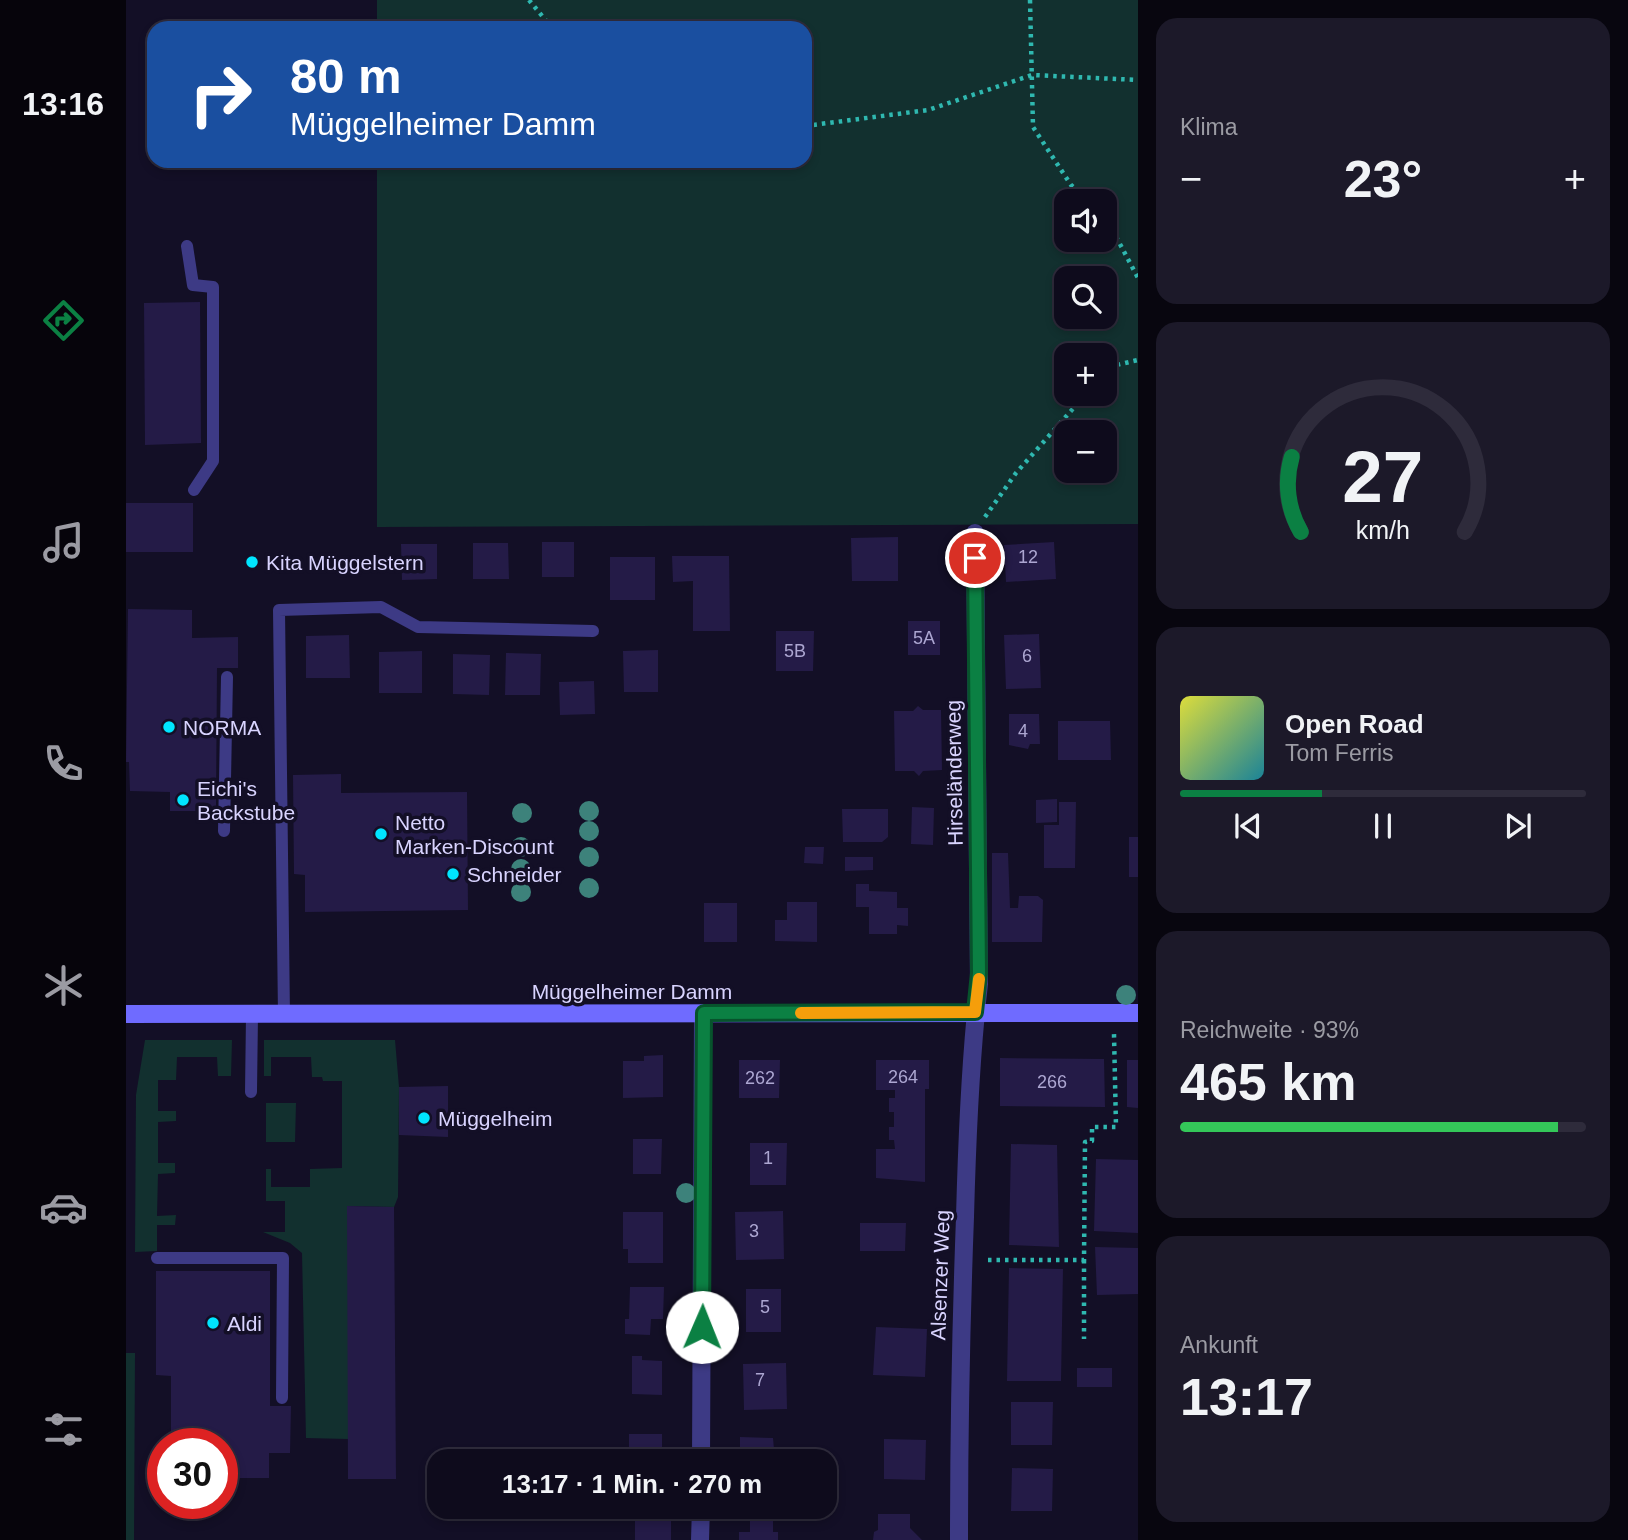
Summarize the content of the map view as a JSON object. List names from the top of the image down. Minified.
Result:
{"streets":{"main road":["Müggelheimer Damm"],"street":["Hirseländerweg","Alsenzer Weg"]},"crossings":[["Hirseländerweg","Müggelheimer Damm"],["Hirseländerweg","Alsenzer Weg"],["Müggelheimer Damm","Alsenzer Weg"]],"places":["Kita Müggelstern","NORMA","Eichi's Backstube","Netto Marken-Discount","Schneider","Müggelheim","Aldi"],"house_numbers":["12","5A","5B","6","4","264","262","266","1","3","5","7"],"page":{"tabs":"13:16","tile":["Klima",["Reichweite · 93%","465 km"],["Ankunft","13:17"]],"turn":["80 m","Müggelheimer Damm"],"heat":["−","23°","+"],"map_buttons":["+","−"],"song":["Open Road","Tom Ferris"],"limit":"30","trip":"13:17 · 1 Min. · 270 m","gauge":["27","km/h"]}}
